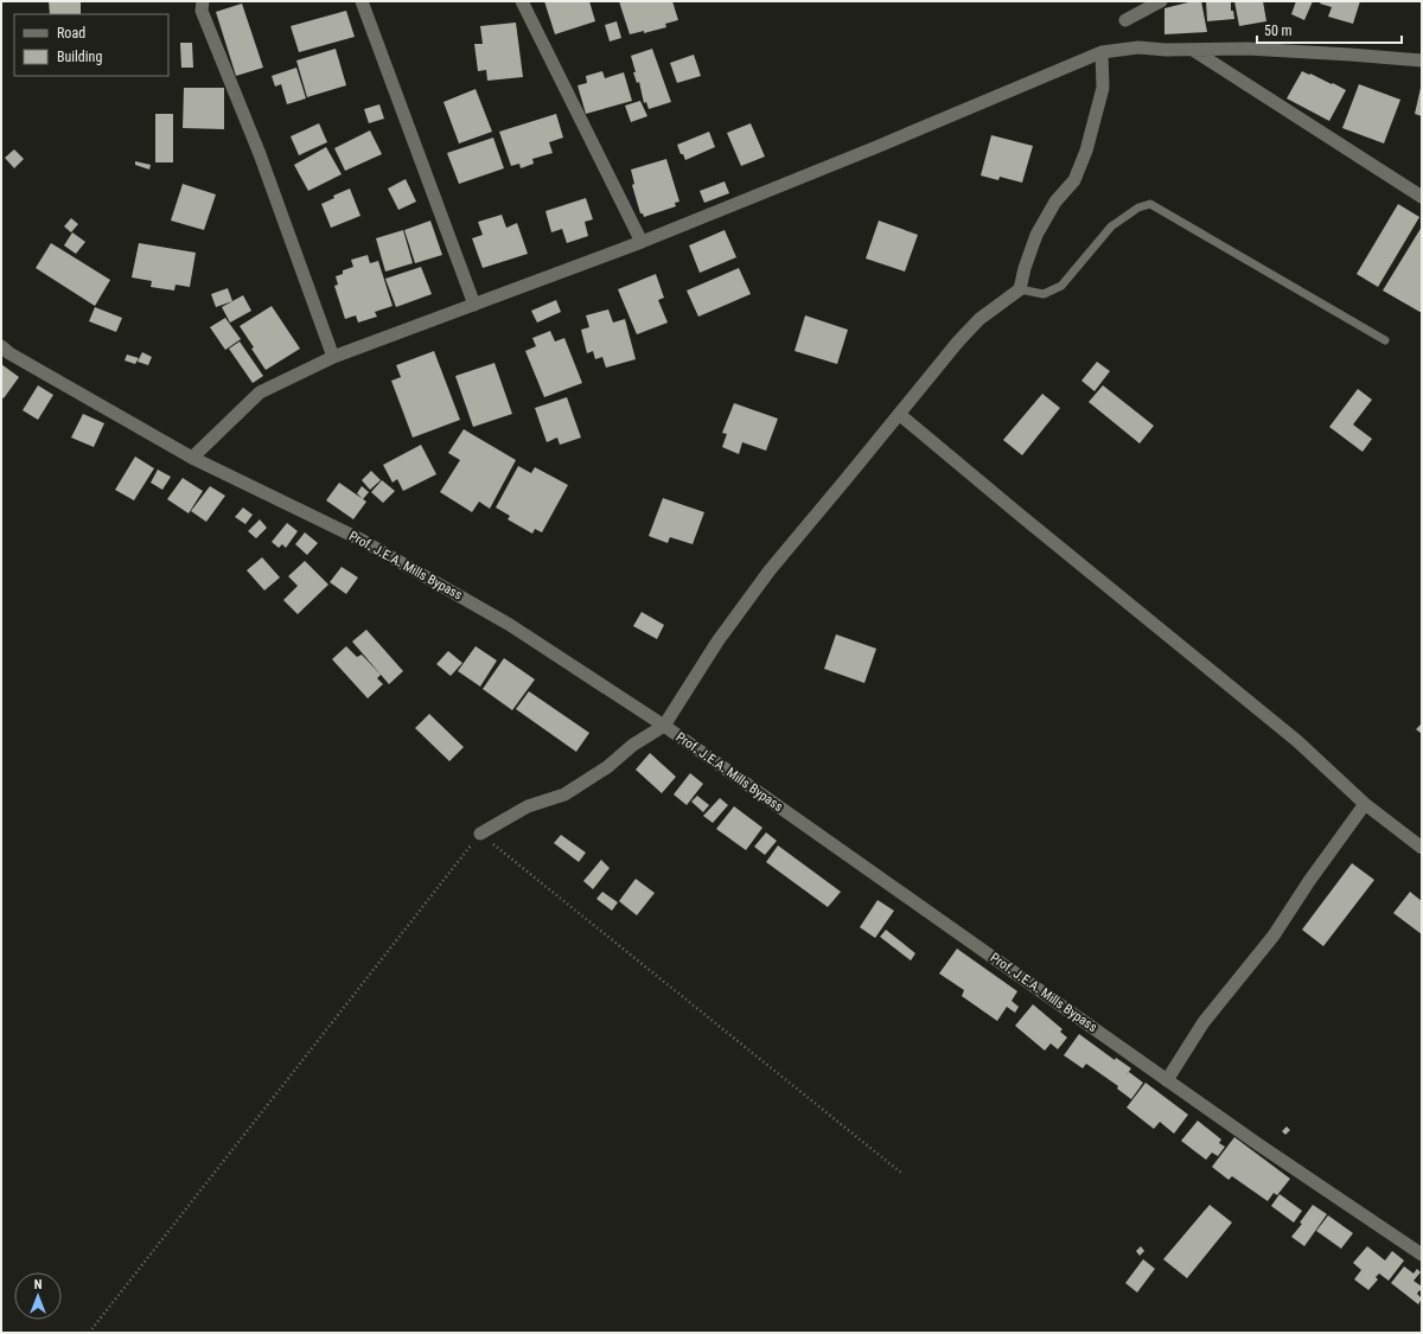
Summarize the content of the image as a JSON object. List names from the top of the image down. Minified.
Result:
{"streets":{"street":["Prof. J.E.A. Mills Bypass"]},"legend":["Road","Building"],"scale_bar":"50 m","north":"top"}
